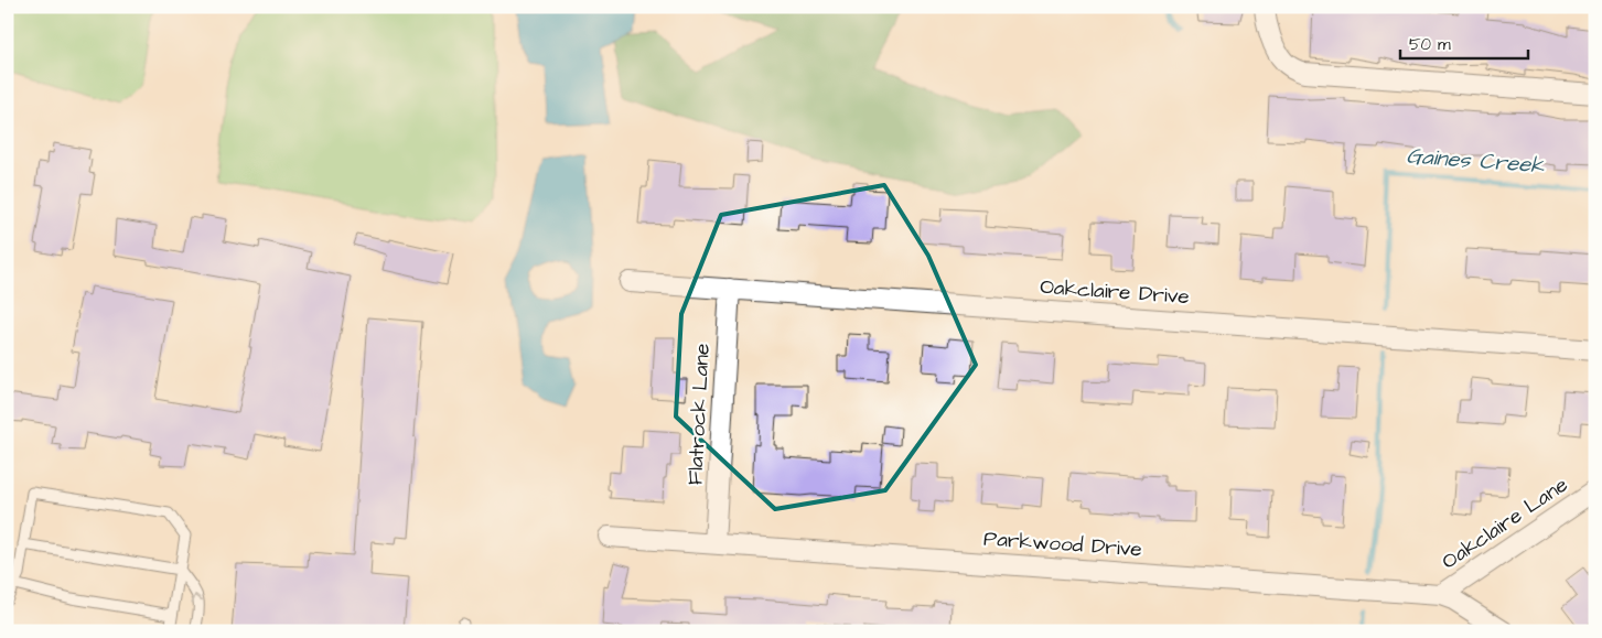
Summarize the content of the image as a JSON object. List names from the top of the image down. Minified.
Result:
{"streets":{"street":["Oakclaire Drive","Flatrock Lane","Oakclaire Lane","Parkwood Drive"]},"crossings":[["Oakclaire Drive","Flatrock Lane"],["Flatrock Lane","Parkwood Drive"],["Oakclaire Lane","Parkwood Drive"]],"water":["Gaines Creek"],"scale_bar":"50 m"}
